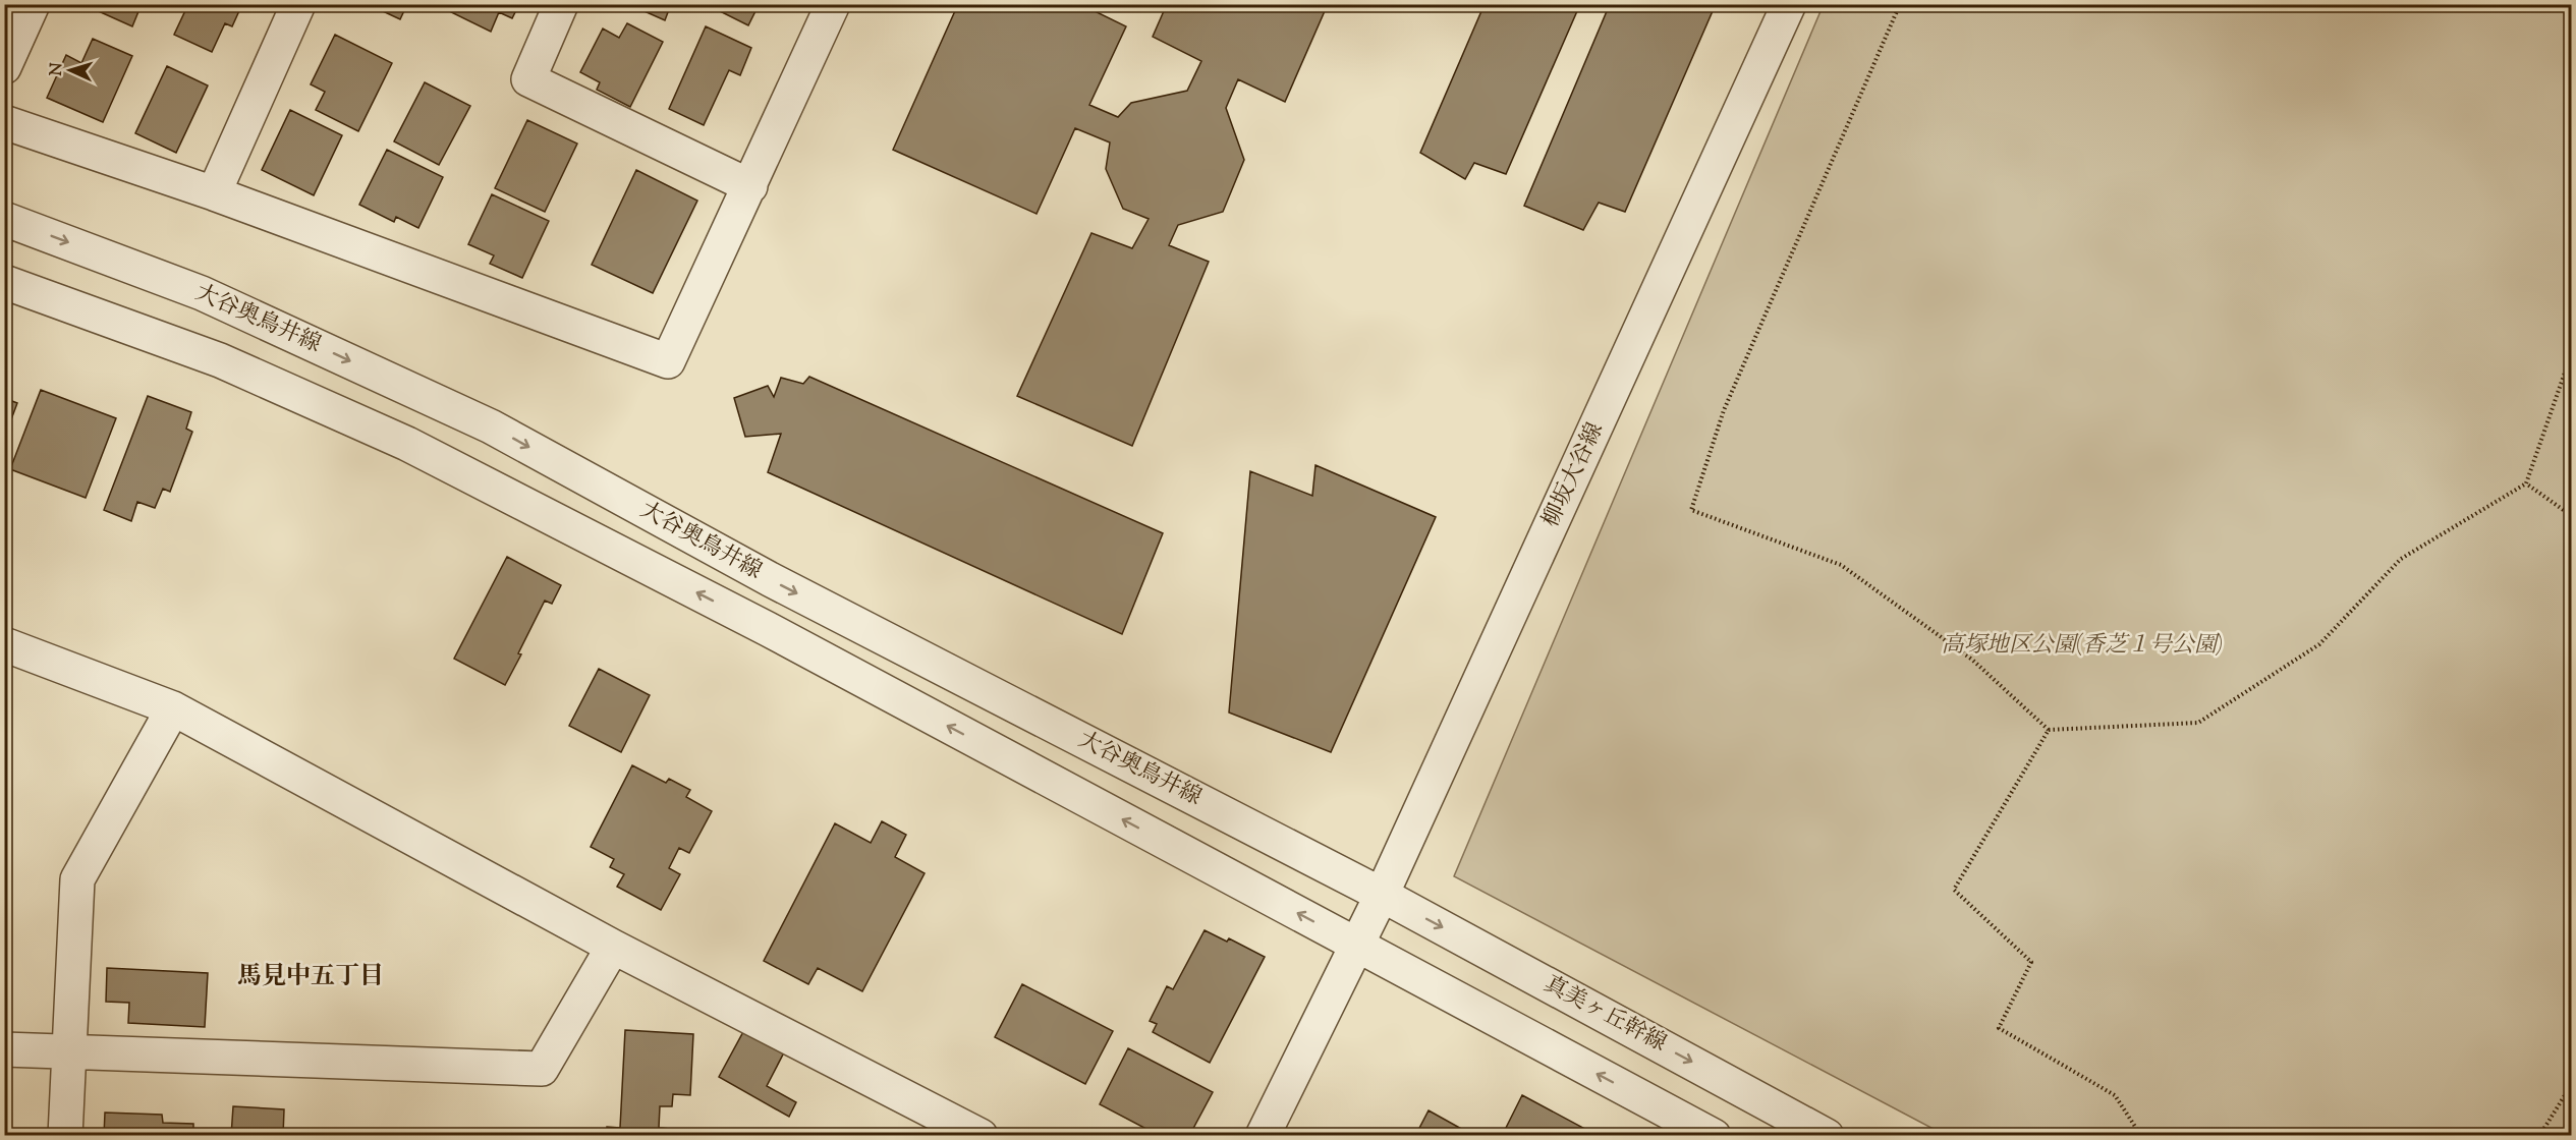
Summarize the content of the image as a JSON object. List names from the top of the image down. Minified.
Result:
{"streets":{"street":["大谷奥鳥井線","柳坂大谷線","真美ヶ丘幹線"]},"crossings":[["大谷奥鳥井線","柳坂大谷線"],["大谷奥鳥井線","真美ヶ丘幹線"],["柳坂大谷線","真美ヶ丘幹線"]],"districts":["馬見中五丁目"],"parks":["高塚地区公園(香芝１号公園)"],"north":"left"}
